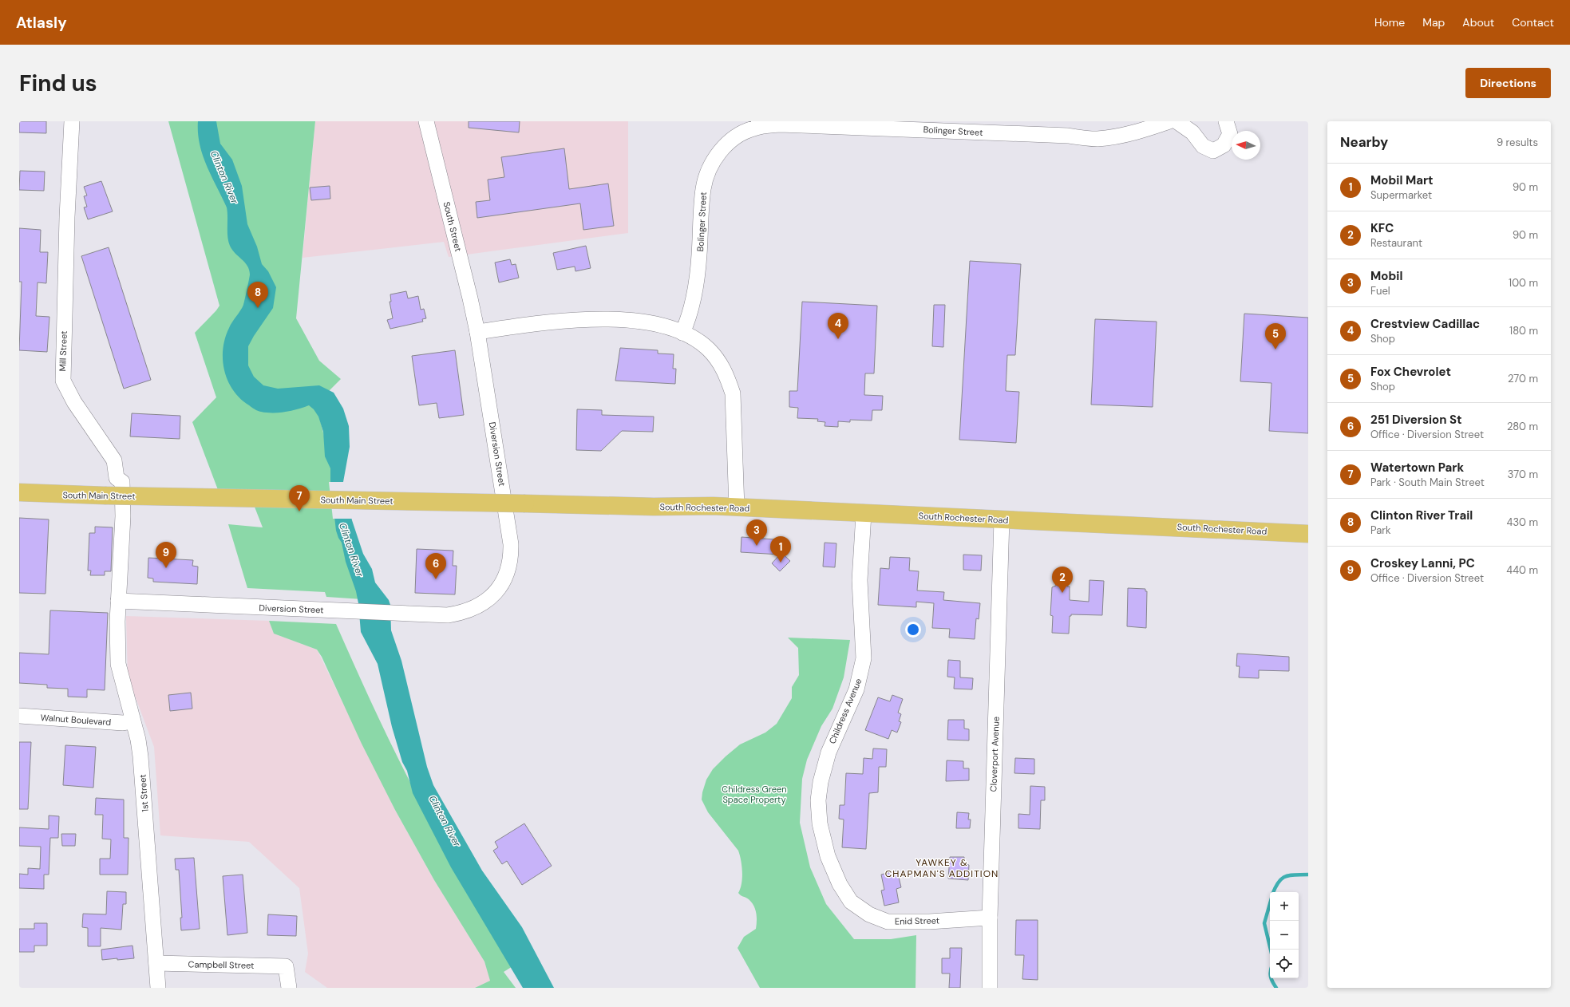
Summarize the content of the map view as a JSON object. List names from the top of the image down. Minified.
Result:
{"streets":{"main road":["South Main Street","South Rochester Road"],"street":["Bolinger Street","South Street","Mill Street","Diversion Street","Childress Avenue","Walnut Boulevard","Cloverport Avenue","1st Street","Enid Street","Campbell Street"]},"crossings":[["South Street","Diversion Street"],["Mill Street","Diversion Street"],["Mill Street","1st Street"],["Diversion Street","1st Street"],["South Main Street","South Rochester Road"],["South Rochester Road","Childress Avenue"],["South Rochester Road","Cloverport Avenue"],["Childress Avenue","Enid Street"],["Walnut Boulevard","1st Street"],["Cloverport Avenue","Enid Street"],["1st Street","Campbell Street"]],"districts":["YAWKEY & CHAPMAN'S ADDITION"],"water":["Clinton River"],"parks":["Childress Green Space Property"],"north":"left","page":{"header":"Atlasly","nav":["Home","Map","About","Contact"],"buttons":"Directions","title":"Find us","heading":["Nearby","9 results"],"list":[{"mark":"1","name":"Mobil Mart","note":"Supermarket","value":"90 m"},{"mark":"2","name":"KFC","note":"Restaurant","value":"90 m"},{"mark":"3","name":"Mobil","note":"Fuel","value":"100 m"},{"mark":"4","name":"Crestview Cadillac","note":"Shop","value":"180 m"},{"mark":"5","name":"Fox Chevrolet","note":"Shop","value":"270 m"},{"mark":"6","name":"251 Diversion St","note":"Office · Diversion Street","value":"280 m"},{"mark":"7","name":"Watertown Park","note":"Park · South Main Street","value":"370 m"},{"mark":"8","name":"Clinton River Trail","note":"Park","value":"430 m"},{"mark":"9","name":"Croskey Lanni, PC","note":"Office · Diversion Street","value":"440 m"}],"pins":["8","4","5","7","3","1","9","6","2"],"map_buttons":["+","−"]}}
